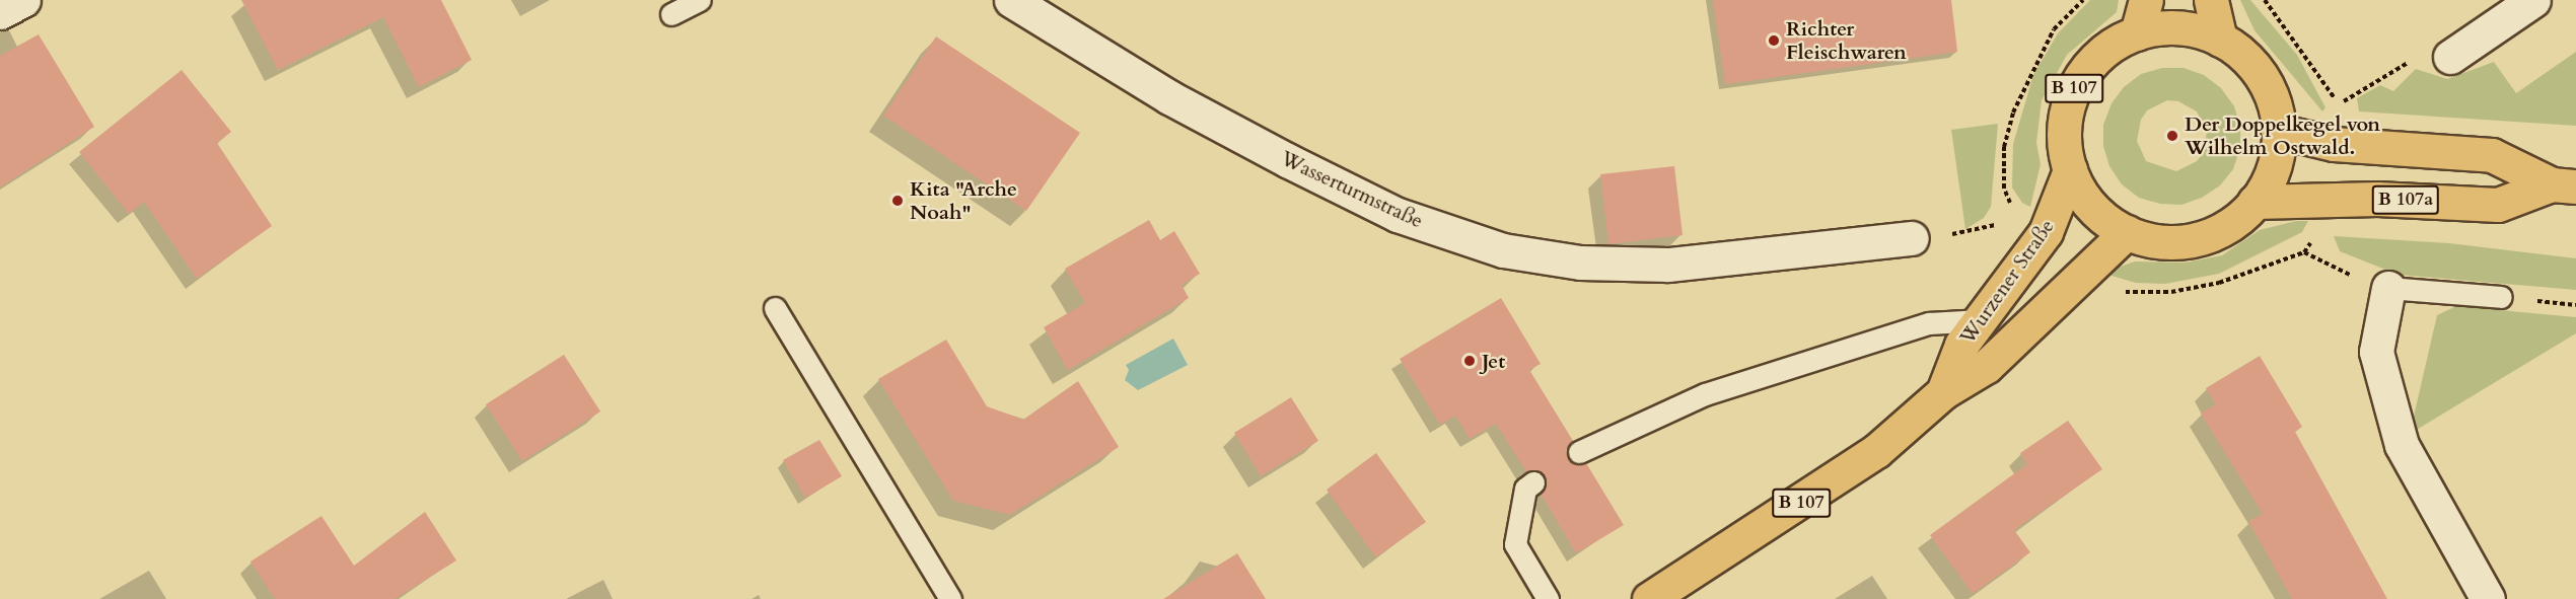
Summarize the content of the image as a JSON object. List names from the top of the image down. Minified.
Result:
{"streets":{"main road":["B 107","B 107a","Wurzener Straße"],"street":["Wasserturmstraße"]},"crossings":[["B 107","B 107a"],["B 107","Wurzener Straße"],["B 107a","Wurzener Straße"]],"places":["Richter Fleischwaren","Der Doppelkegel von Wilhelm Ostwald.","Kita \"Arche Noah\"","Jet"]}
